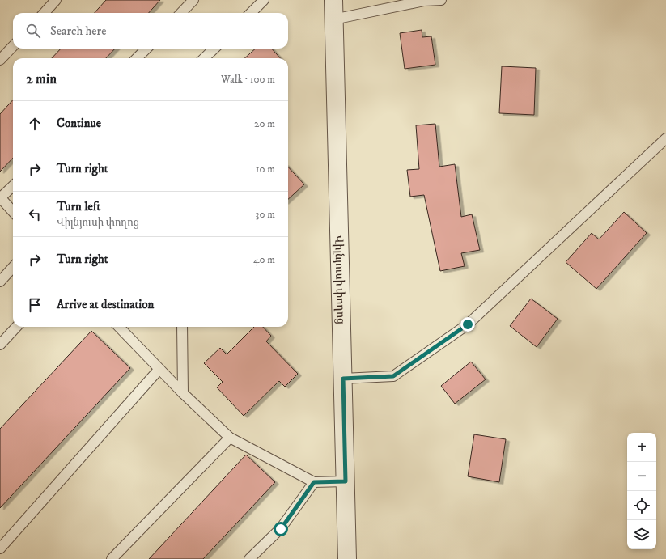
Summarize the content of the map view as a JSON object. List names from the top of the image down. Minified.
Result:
{"streets":{"street":["Վիլնյուսի փողոց"]},"page":{"search":"Search here","heading":["2 min","Walk · 100 m"],"list":[["Continue","20 m"],["Turn right","10 m"],["Turn left","Վիլնյուսի փողոց","30 m"],["Turn right","40 m"],"Arrive at destination"],"map_buttons":["+","−"]}}
